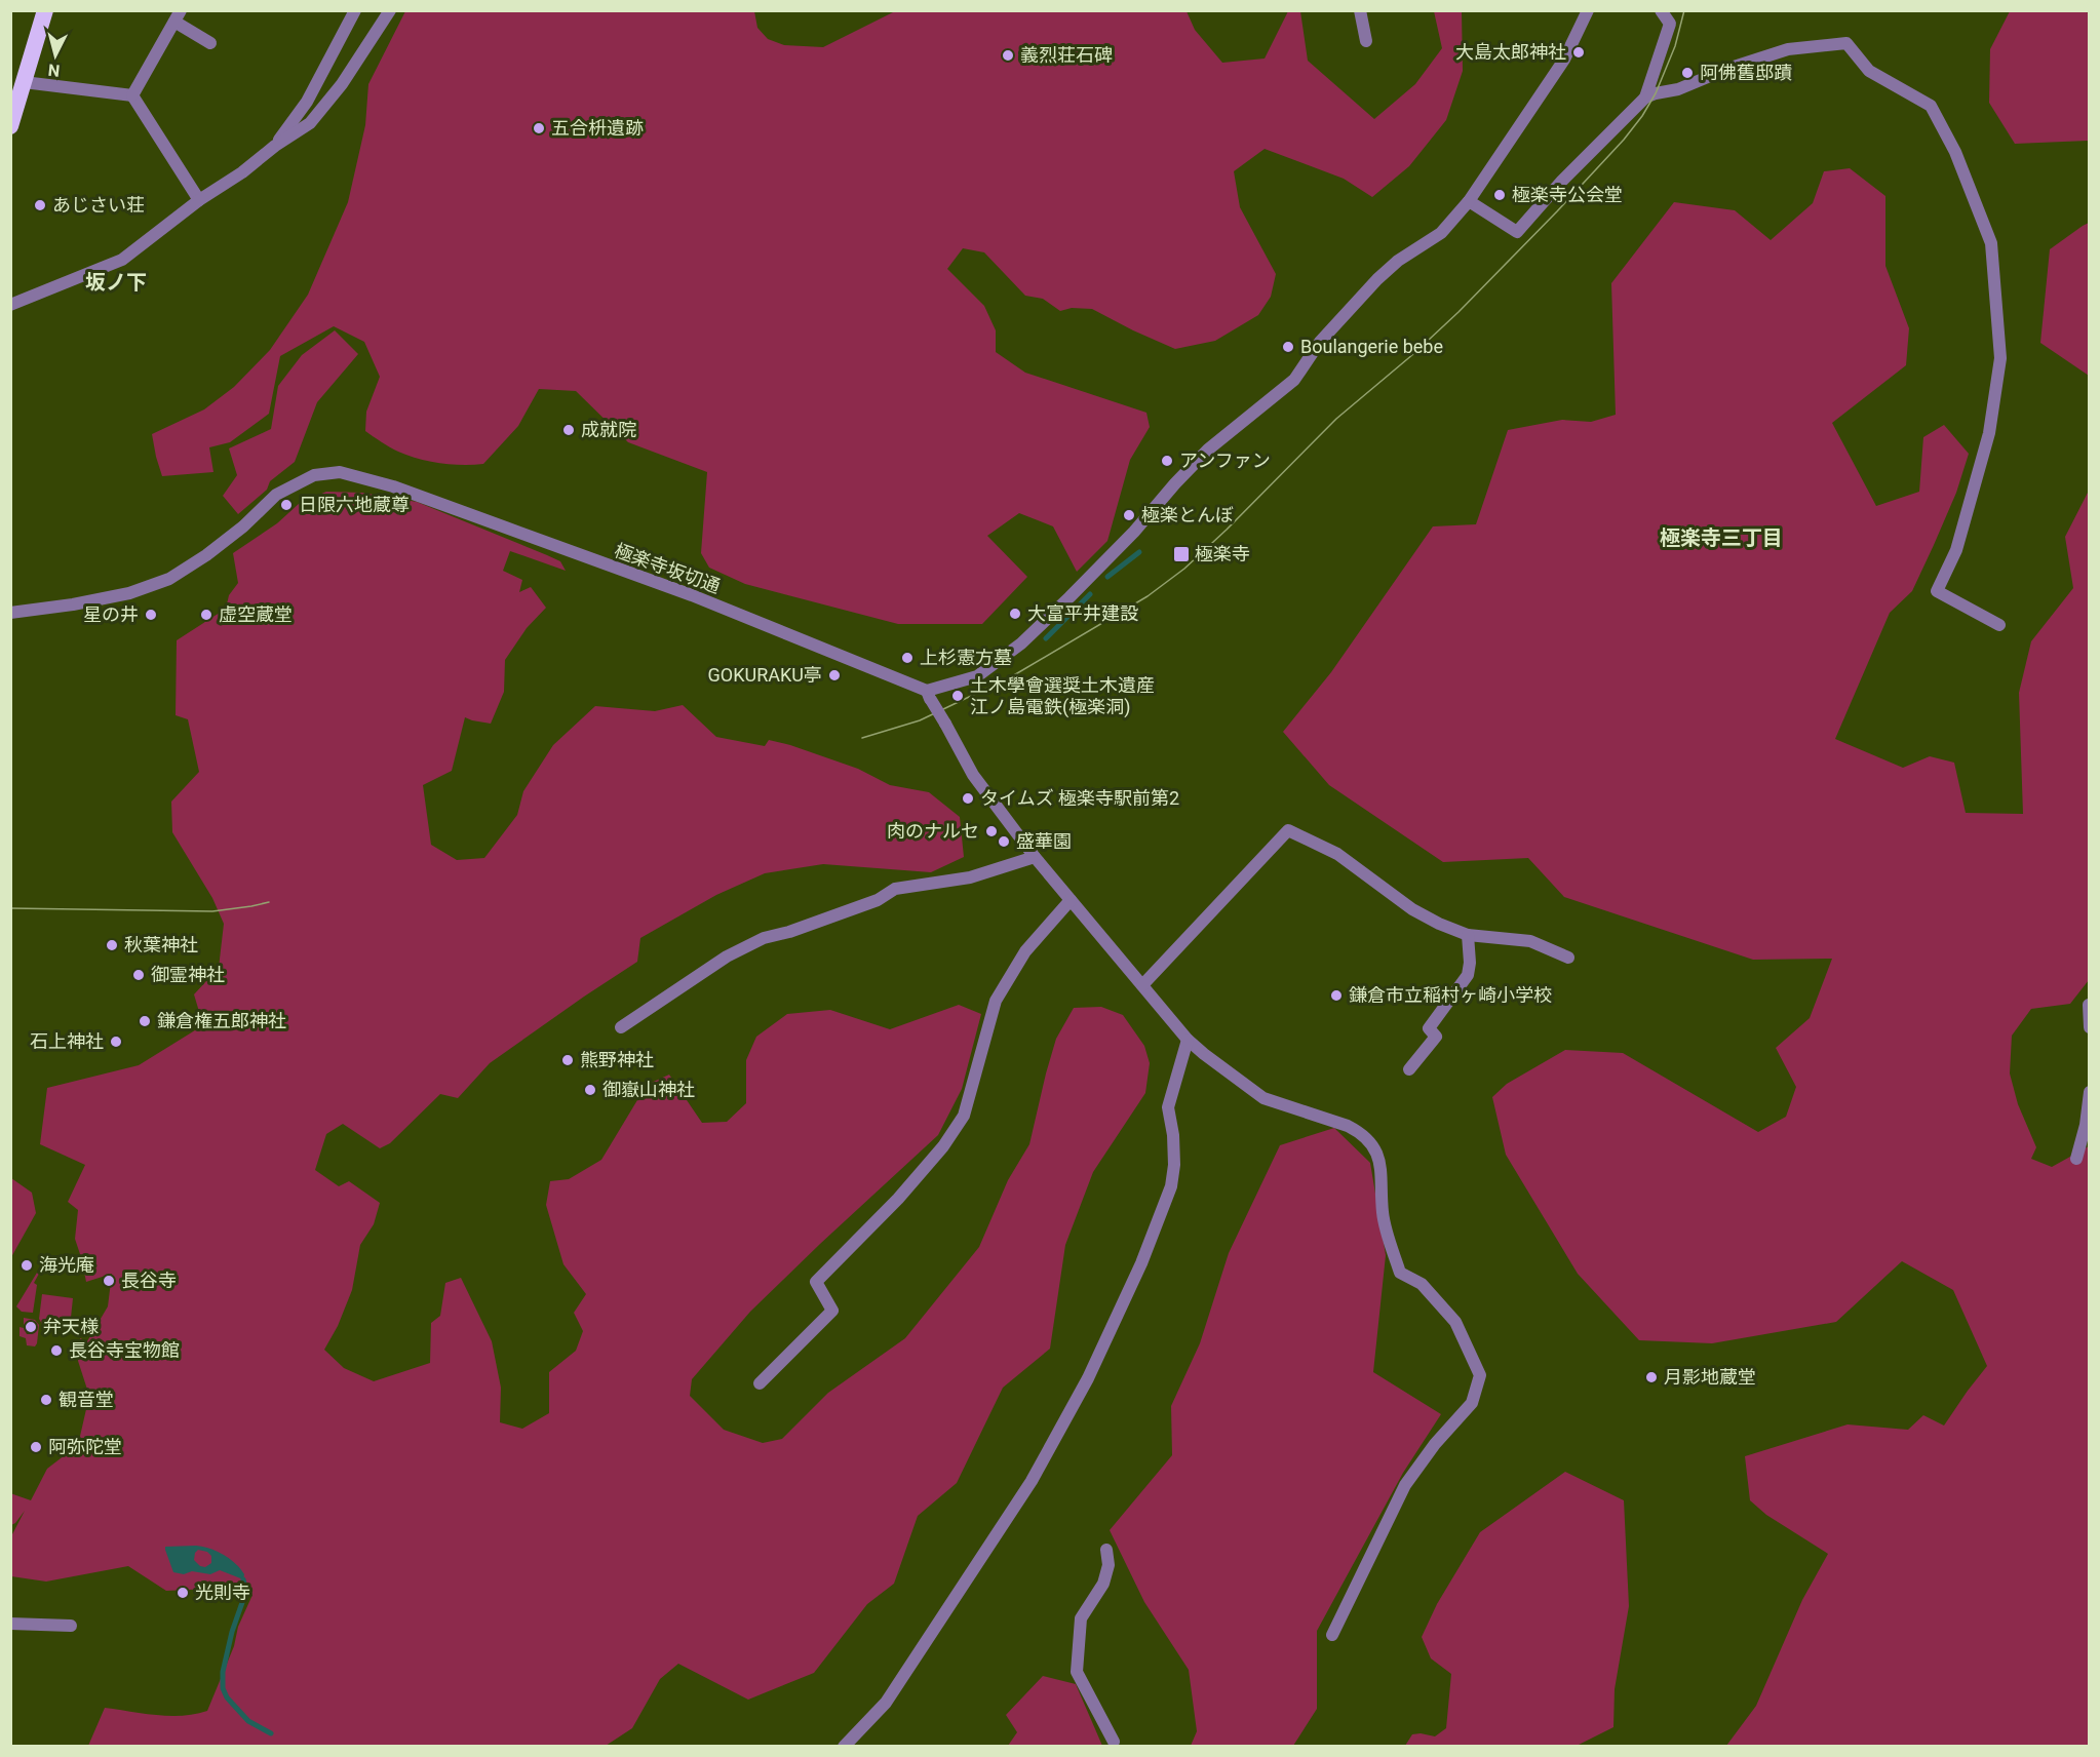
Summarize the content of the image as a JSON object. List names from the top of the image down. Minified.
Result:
{"streets":{"street":["極楽寺坂切通"]},"districts":["坂ノ下","極楽寺三丁目"],"places":{"other":["大島太郎神社","義烈荘石碑","阿佛舊邸蹟","五合枡遺跡","極楽寺公会堂","あじさい荘","Boulangerie bebe","成就院","アンファン","日限六地蔵尊","極楽とんぼ","大富平井建設","星の井","虚空蔵堂","上杉憲方墓","GOKURAKU亭","土木學會選奨土木遺産 江ノ島電鉄(極楽洞)","タイムズ 極楽寺駅前第2","肉のナルセ","盛華園","秋葉神社","御霊神社","鎌倉市立稲村ヶ崎小学校","鎌倉権五郎神社","石上神社","熊野神社","御嶽山神社","海光庵","長谷寺","弁天様","長谷寺宝物館","月影地蔵堂","観音堂","阿弥陀堂","光則寺"],"transit":["極楽寺"]},"north":"bottom"}
